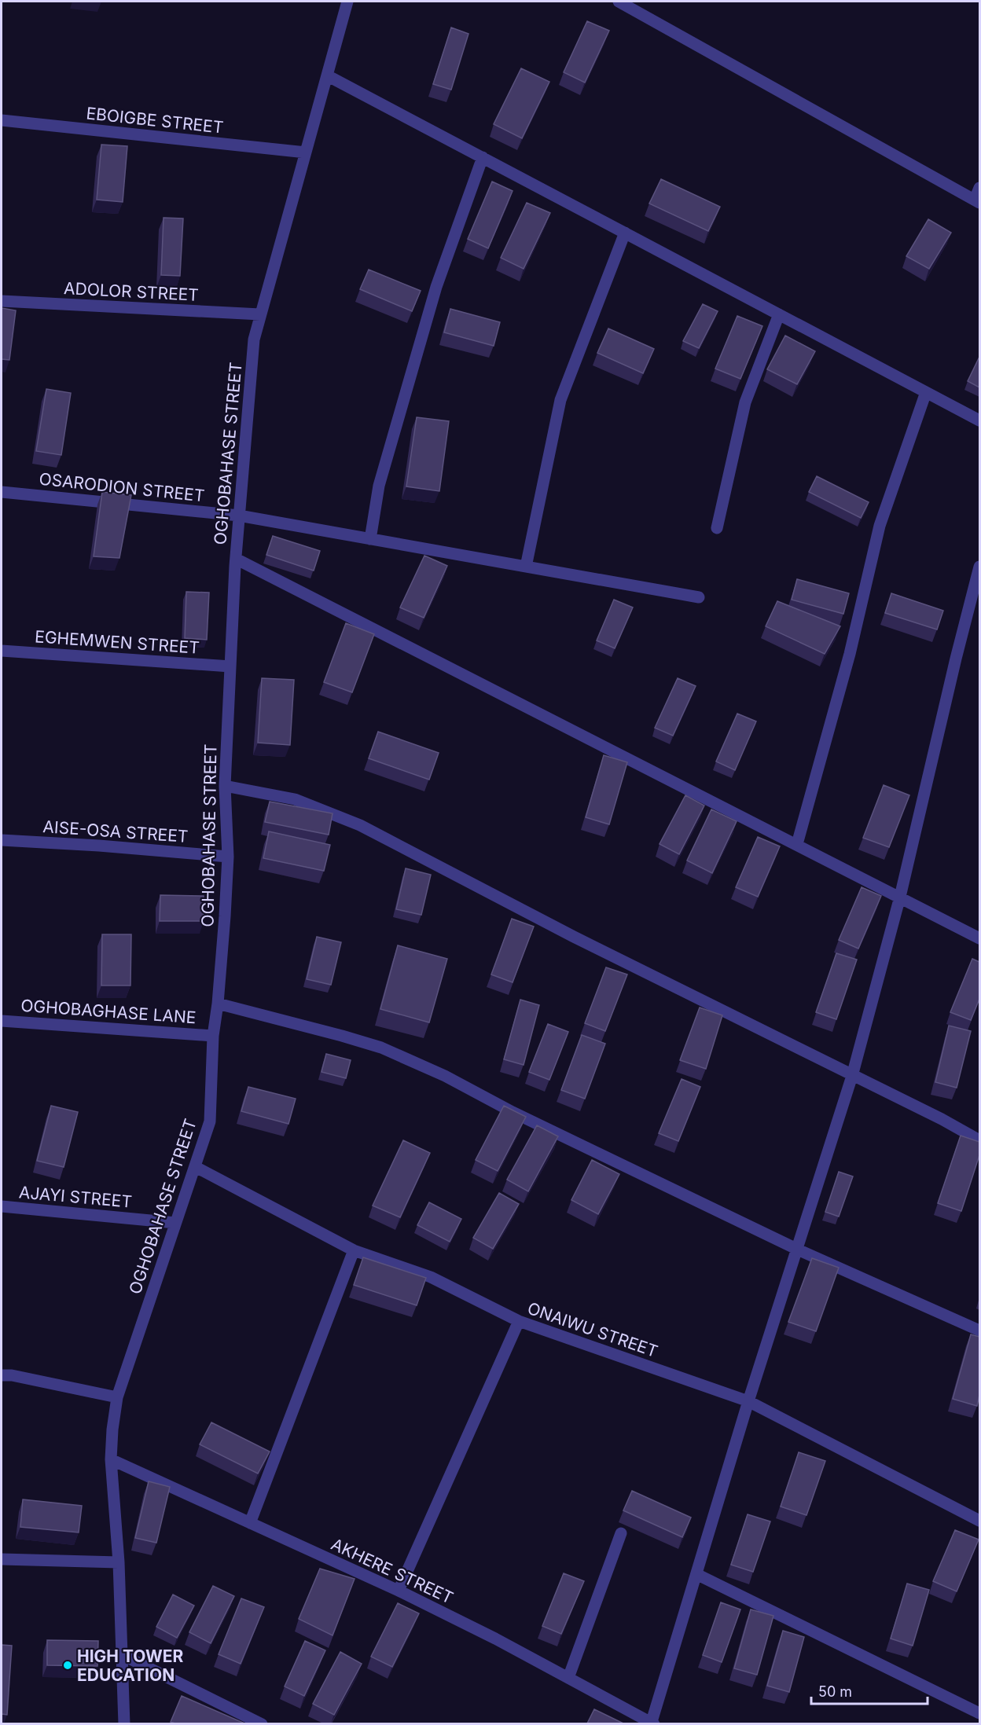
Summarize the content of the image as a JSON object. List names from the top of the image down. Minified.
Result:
{"streets":{"street":["EBOIGBE STREET","ADOLOR STREET","OGHOBAHASE STREET","OSARODION STREET","EGHEMWEN STREET","AISE-OSA STREET","OGHOBAGHASE LANE","AJAYI STREET","ONAIWU STREET","AKHERE STREET"]},"crossings":[["EBOIGBE STREET","OGHOBAHASE STREET"],["ADOLOR STREET","OGHOBAHASE STREET"],["OGHOBAHASE STREET","OSARODION STREET"],["OGHOBAHASE STREET","EGHEMWEN STREET"],["OGHOBAHASE STREET","AISE-OSA STREET"],["OGHOBAHASE STREET","OGHOBAGHASE LANE"],["OGHOBAHASE STREET","AJAYI STREET"],["OGHOBAHASE STREET","ONAIWU STREET"],["OGHOBAHASE STREET","AKHERE STREET"]],"places":["HIGH TOWER EDUCATION"],"scale_bar":"50 m"}
